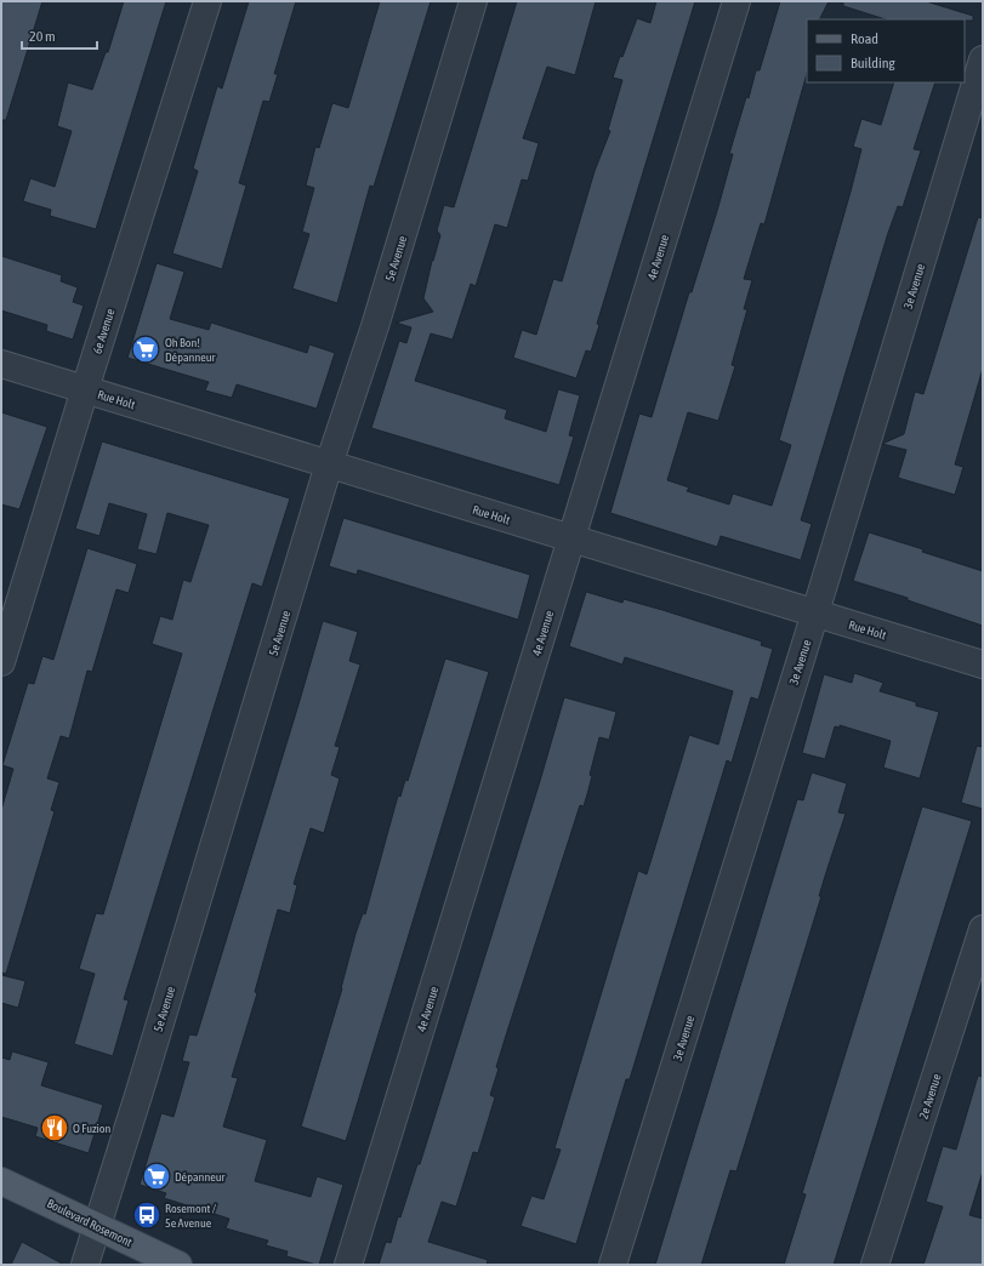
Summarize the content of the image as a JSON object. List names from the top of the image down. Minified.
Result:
{"streets":{"main road":["Boulevard Rosemont"],"street":["4e Avenue","5e Avenue","3e Avenue","6e Avenue","Rue Holt","2e Avenue"]},"crossings":[["4e Avenue","Rue Holt"],["5e Avenue","Rue Holt"],["5e Avenue","Boulevard Rosemont"],["3e Avenue","Rue Holt"],["6e Avenue","Rue Holt"]],"places":{"supermarket":["Oh Bon! Dépanneur","Dépanneur"],"restaurant":["O Fuzion"],"bus stop":["Rosemont / 5e Avenue"]},"legend":["Road","Building"],"scale_bar":"20 m"}
